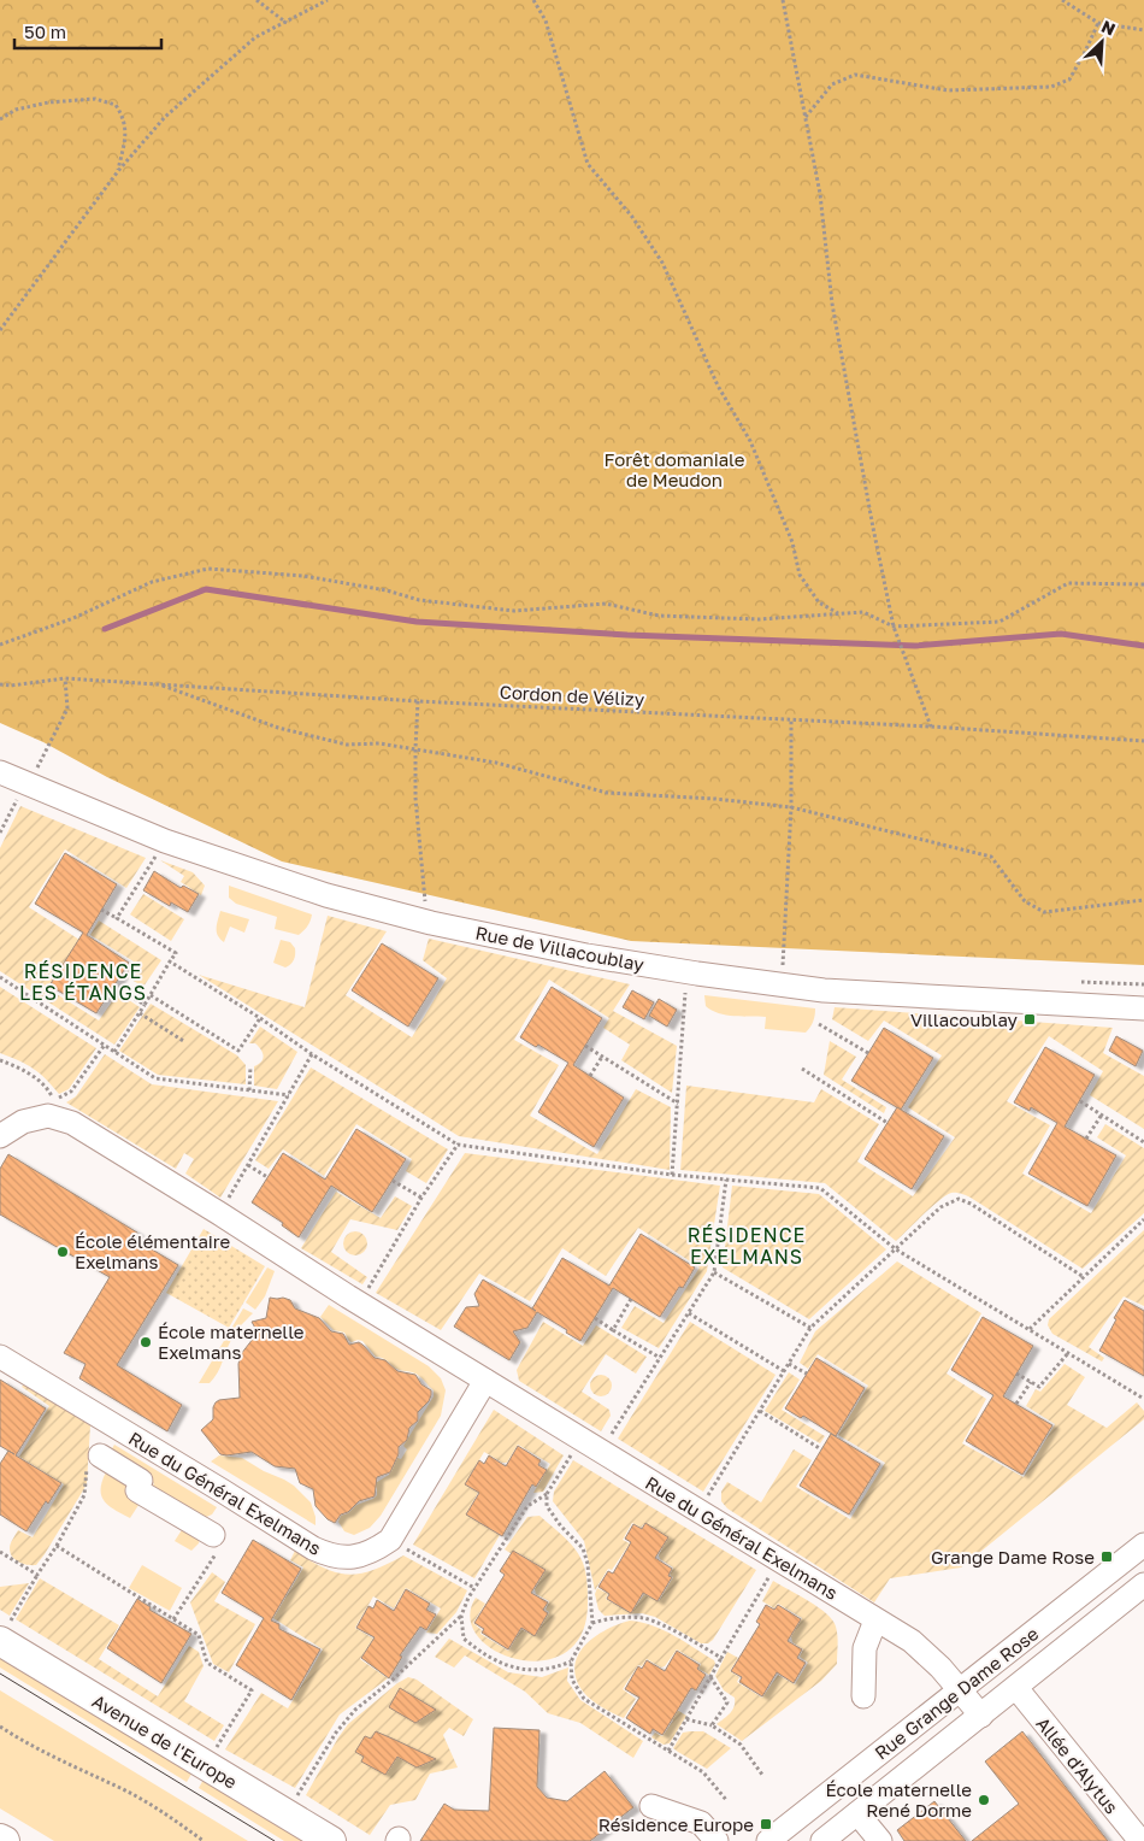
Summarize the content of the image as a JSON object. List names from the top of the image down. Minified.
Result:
{"streets":{"main road":["Avenue de l'Europe"],"street":["Rue de Villacoublay","Rue du Général Exelmans","Rue Grange Dame Rose","Allée d'Alytus"],"path":["Cordon de Vélizy"]},"crossings":[["Rue du Général Exelmans","Rue Grange Dame Rose"],["Rue Grange Dame Rose","Allée d'Alytus"]],"districts":["RÉSIDENCE LES ÉTANGS","RÉSIDENCE EXELMANS"],"parks":["Forêt domaniale de Meudon"],"places":{"transit":["Villacoublay","Grange Dame Rose","Résidence Europe"],"other":["École élémentaire Exelmans","École maternelle Exelmans","École maternelle René Dorme"]},"scale_bar":"50 m","north":"top right"}
